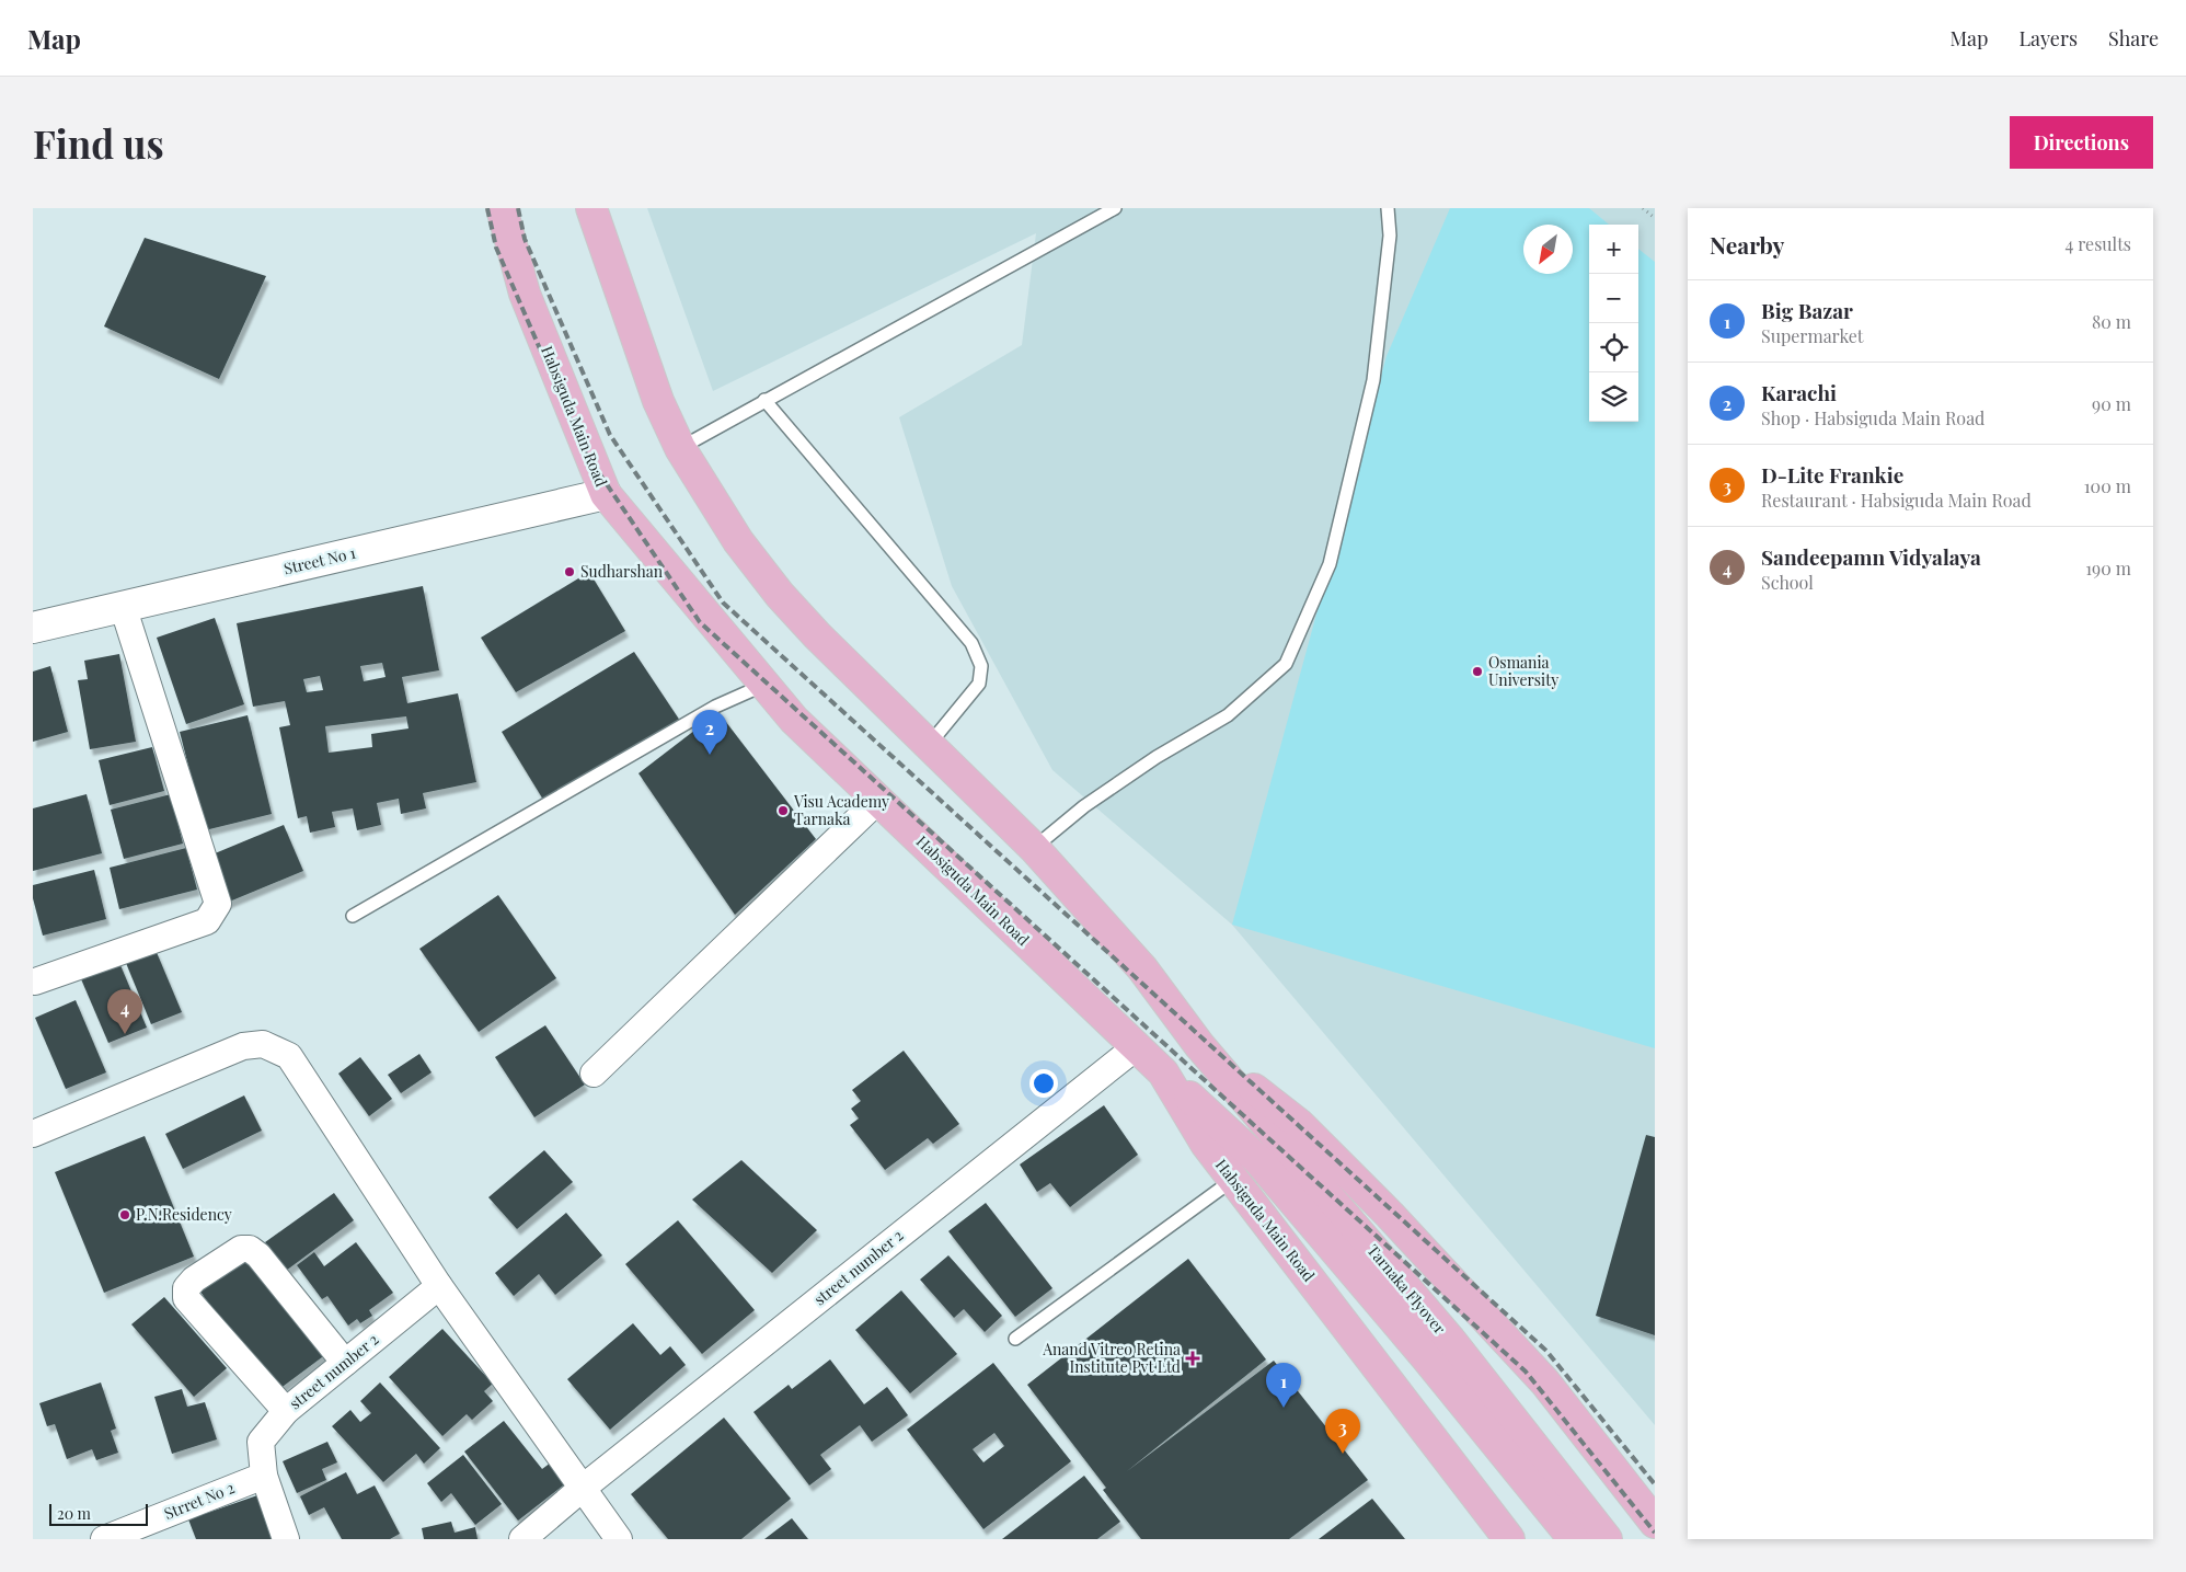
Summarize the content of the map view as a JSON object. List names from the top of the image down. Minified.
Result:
{"streets":{"main road":["Habsiguda Main Road","Tarnaka Flyover"],"street":["Street No 1","street number 2","Strret No 2"]},"crossings":[["Habsiguda Main Road","Street No 1"],["Habsiguda Main Road","street number 2"],["Habsiguda Main Road","Tarnaka Flyover"],["street number 2","Strret No 2"]],"places":{"other":["Sudharshan","Osmania University","Visu Academy Tarnaka","P.N.Residency"],"health":["Anand Vitreo Retina Institute Pvt Ltd"]},"scale_bar":"20 m","north":"bottom left","page":{"header":"Map","nav":["Map","Layers","Share"],"buttons":"Directions","title":"Find us","heading":["Nearby","4 results"],"map_buttons":["+","−"],"list":[{"mark":"1","name":"Big Bazar","note":"Supermarket","value":"80 m"},{"mark":"2","name":"Karachi","note":"Shop · Habsiguda Main Road","value":"90 m"},{"mark":"3","name":"D-Lite Frankie","note":"Restaurant · Habsiguda Main Road","value":"100 m"},{"mark":"4","name":"Sandeepamn Vidyalaya","note":"School","value":"190 m"}],"pins":["2","4","1","3"],"scale":"20 m"}}
